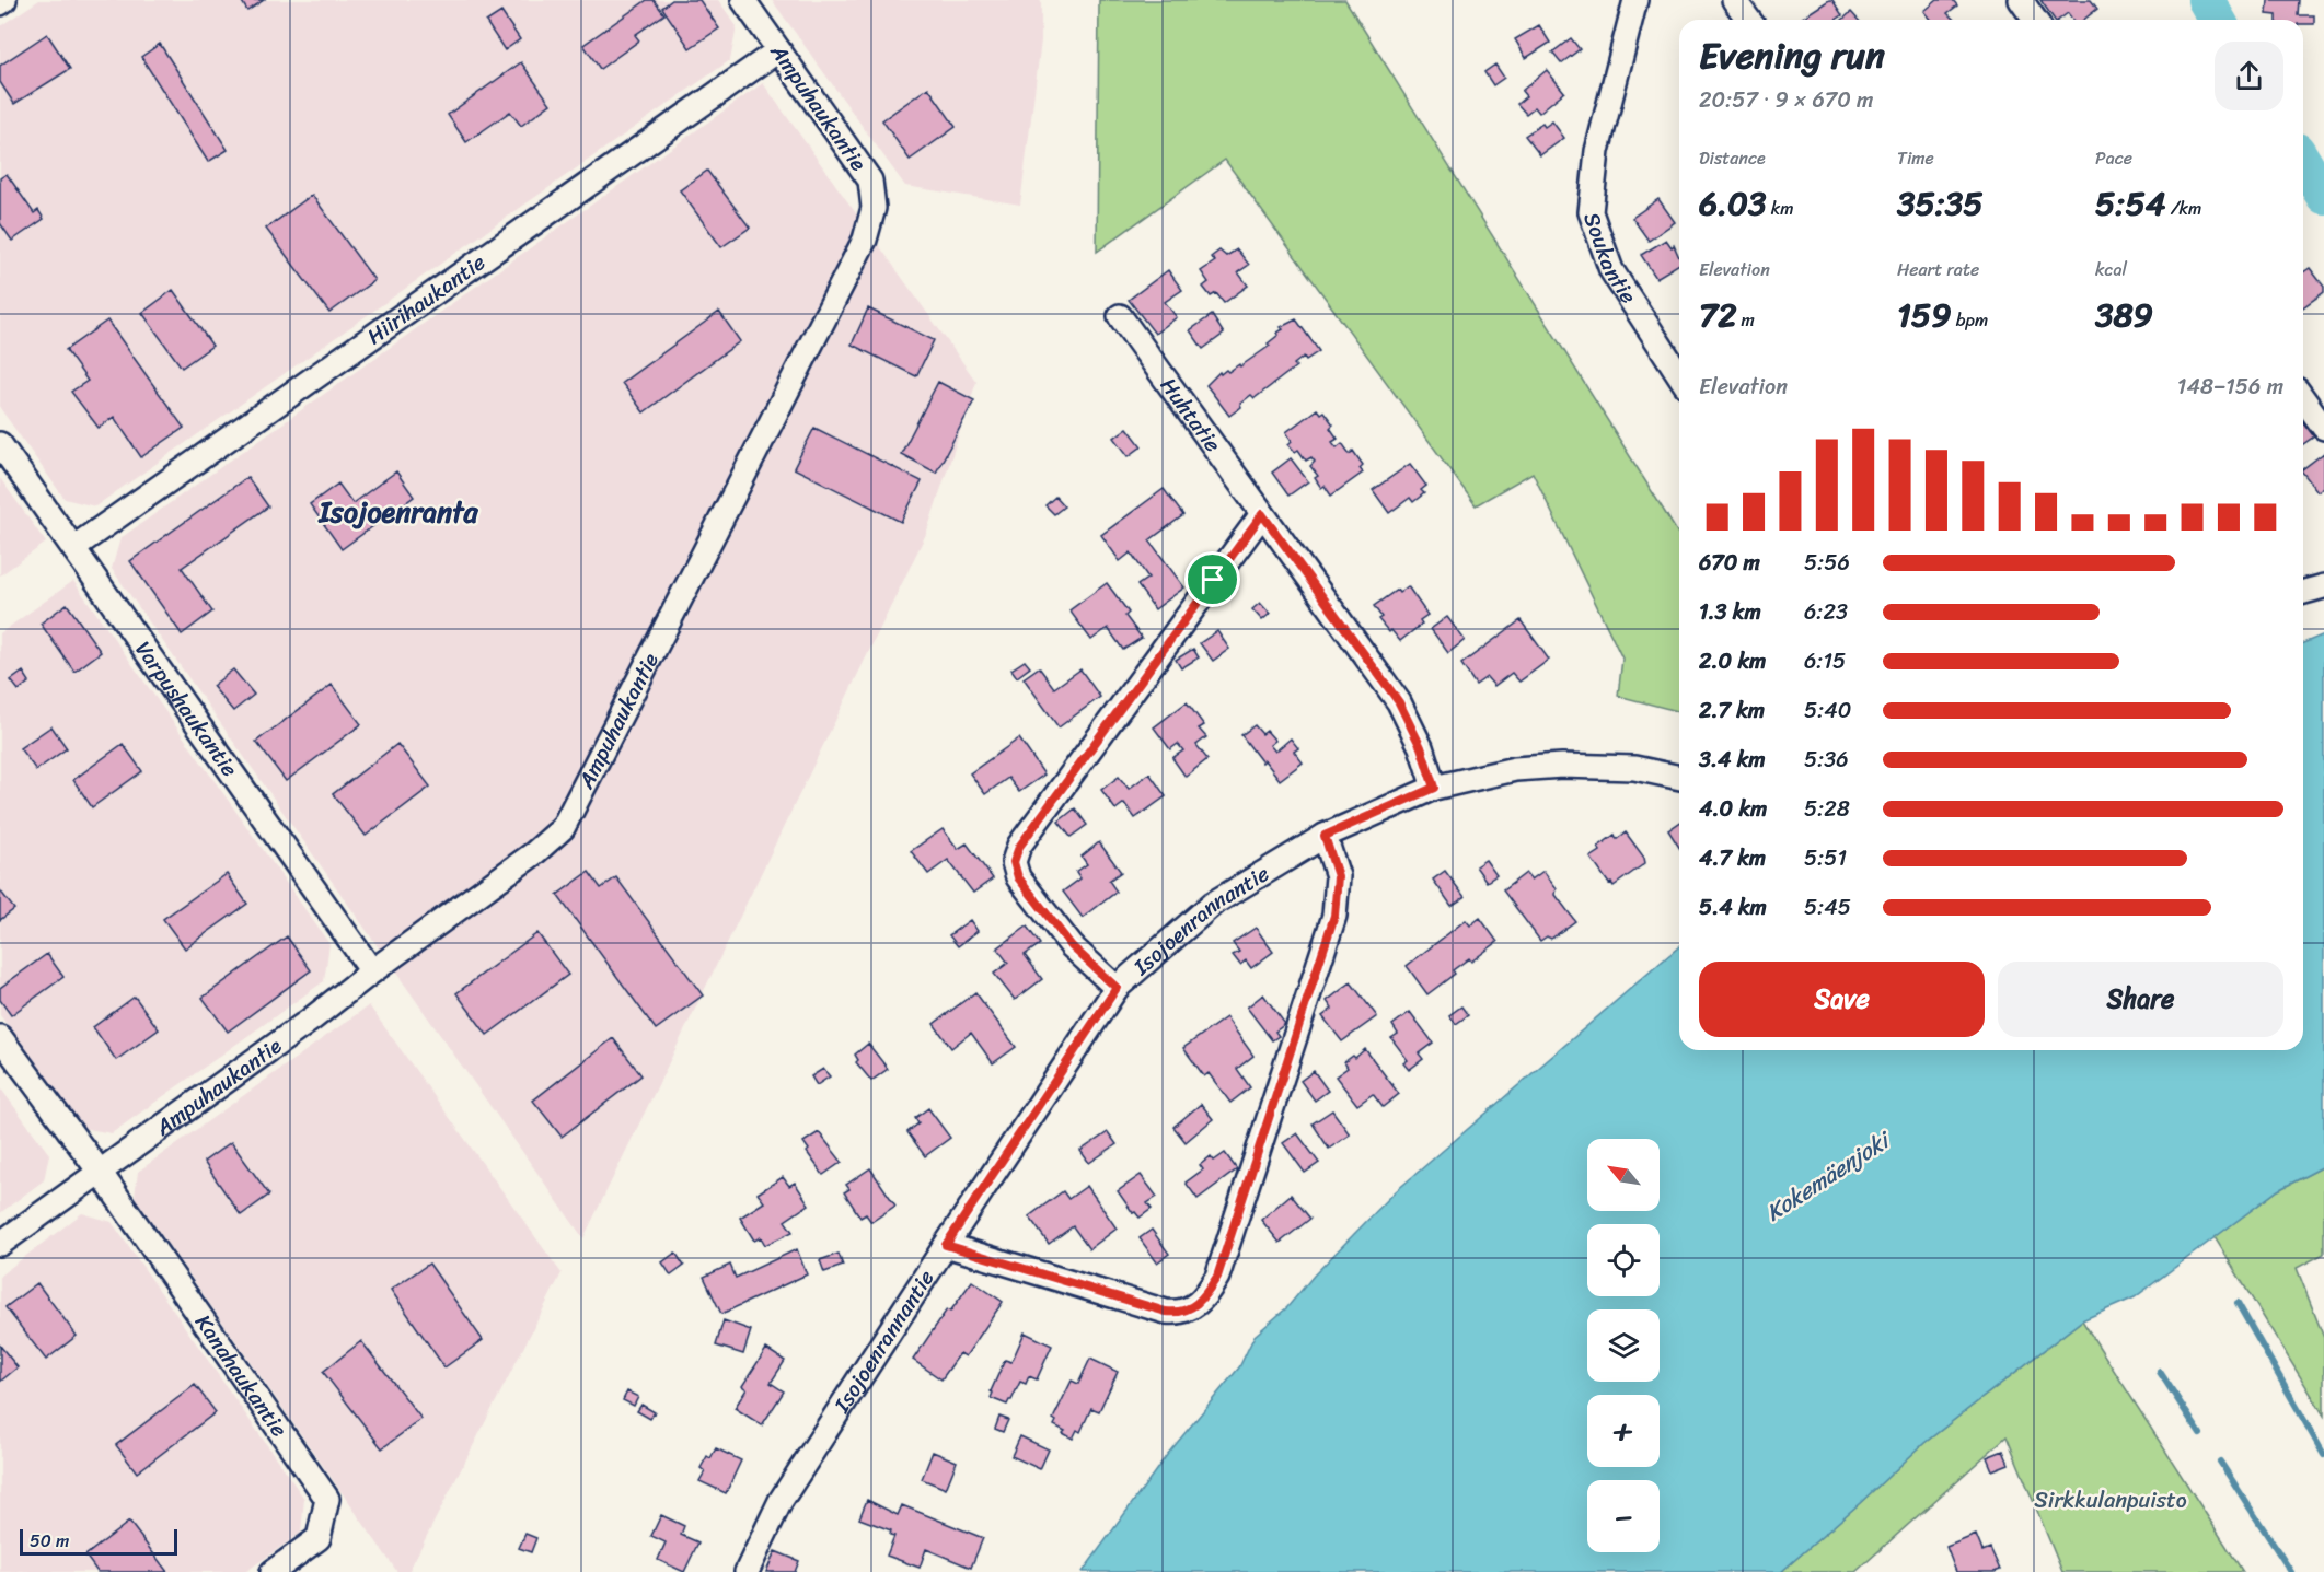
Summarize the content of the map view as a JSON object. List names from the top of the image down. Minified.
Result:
{"streets":{"street":["Ampuhaukantie","Soukantie","Hiirihaukantie","Huhtatie","Varpushaukantie","Isojoenrannantie","Kanahaukantie"]},"crossings":[["Ampuhaukantie","Hiirihaukantie"],["Ampuhaukantie","Varpushaukantie"],["Ampuhaukantie","Kanahaukantie"],["Hiirihaukantie","Varpushaukantie"],["Huhtatie","Isojoenrannantie"]],"districts":["Isojoenranta"],"water":["Kokemäenjoki"],"parks":["Sirkkulanpuisto"],"scale_bar":"50 m","north":"top left","page":{"heading":["Evening run","20:57 · 9 × 670 m"],"stats":[["Distance","6.03 km"],["Time","35:35"],["Pace","5:54 /km"],["Elevation","72 m"],["Heart rate","159 bpm"],["kcal","389"]],"chart":["Elevation","148–156 m"],"list":[{"name":"670 m","note":"5:56"},{"name":"1.3 km","note":"6:23"},{"name":"2.0 km","note":"6:15"},{"name":"2.7 km","note":"5:40"},{"name":"3.4 km","note":"5:36"},{"name":"4.0 km","note":"5:28"},{"name":"4.7 km","note":"5:51"},{"name":"5.4 km","note":"5:45"}],"buttons":["Save","Share"],"map_buttons":["+","−"],"scale":"50 m"}}
